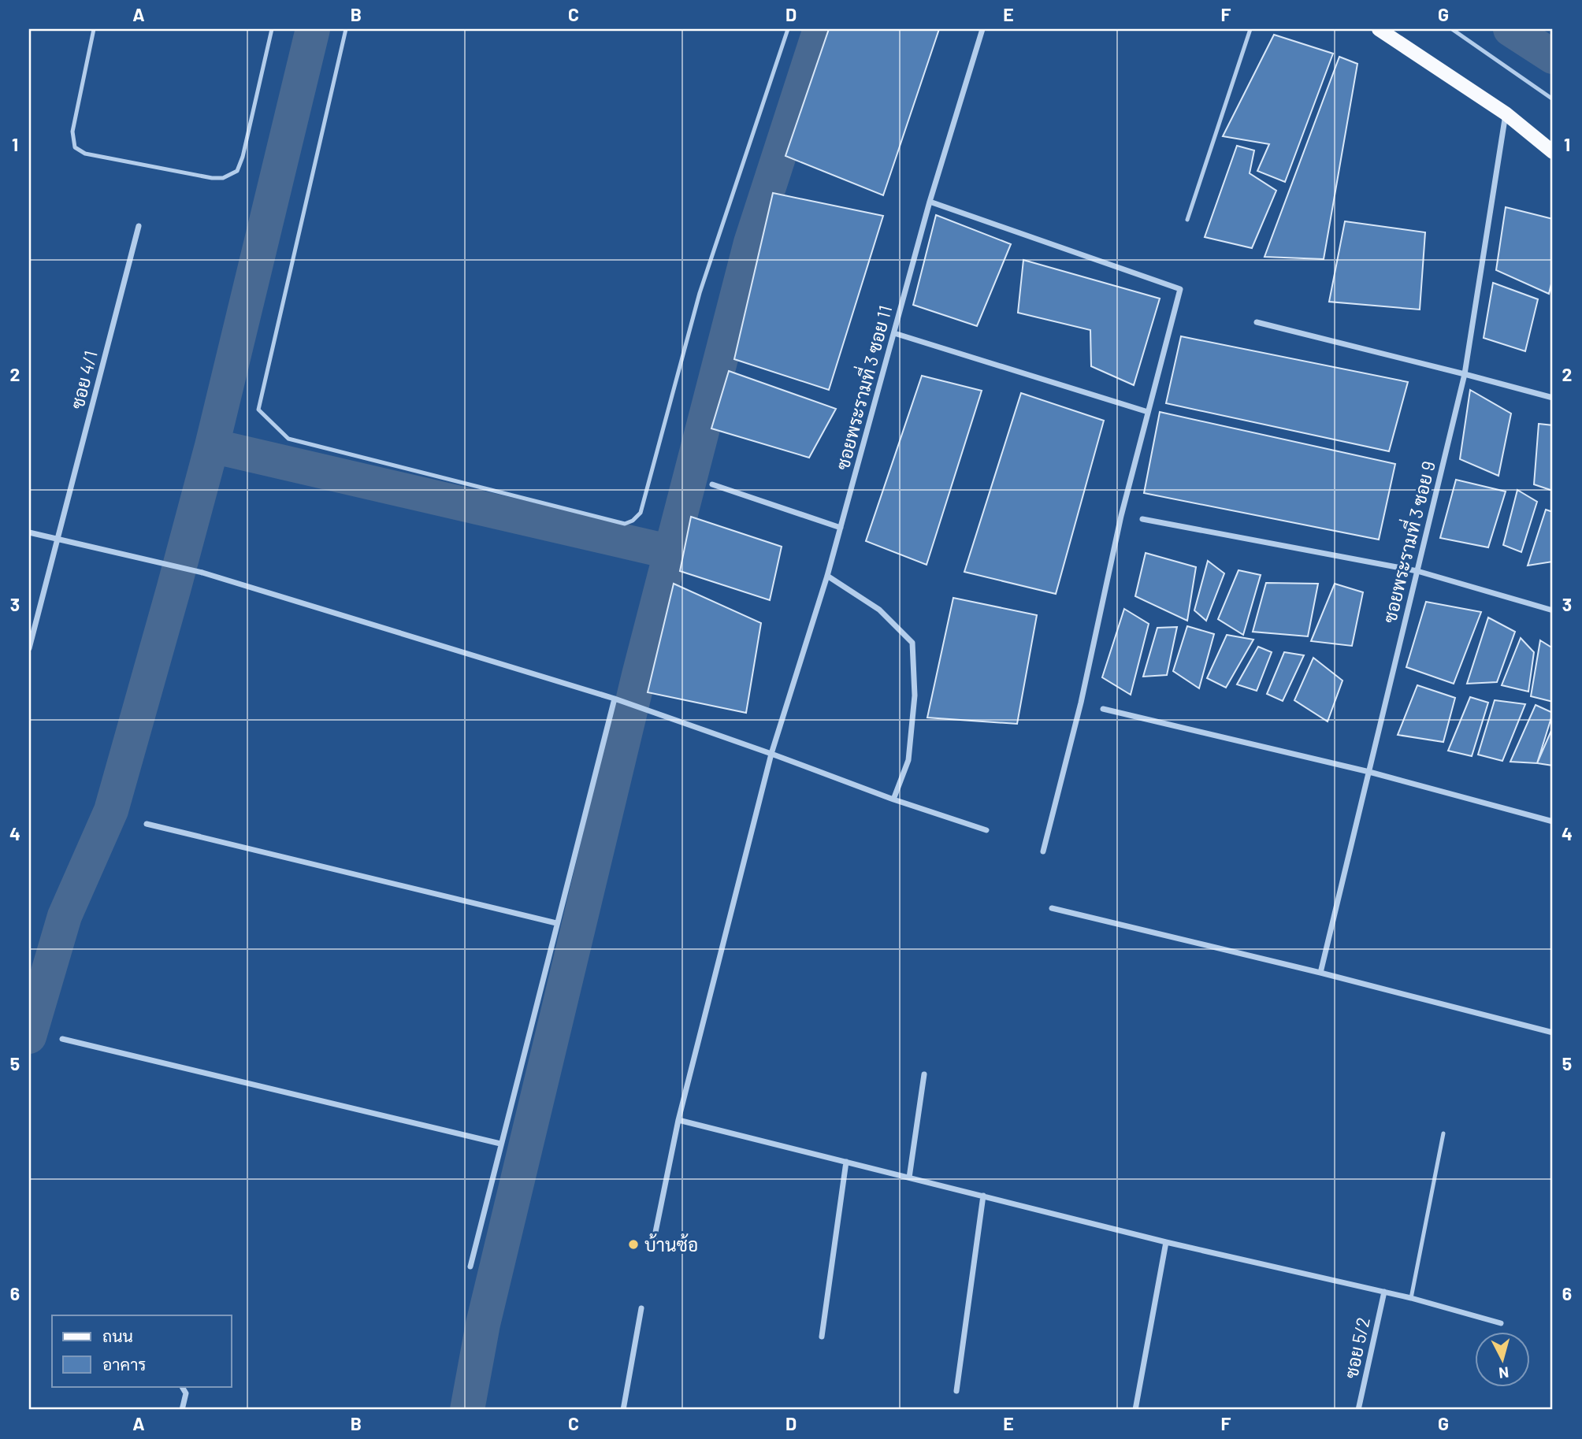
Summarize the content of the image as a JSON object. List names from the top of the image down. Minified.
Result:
{"streets":{"street":["ซอย 4/1","ซอยพระรามที่ 3 ซอย 11","ซอยพระรามที่ 3 ซอย 9","ซอย 5/2"]},"places":["บ้านซ้อ"],"legend":["ถนน","อาคาร"],"north":"bottom","grid":{"columns":["A","B","C","D","E","F","G"],"rows":["1","2","3","4","5","6"]}}
